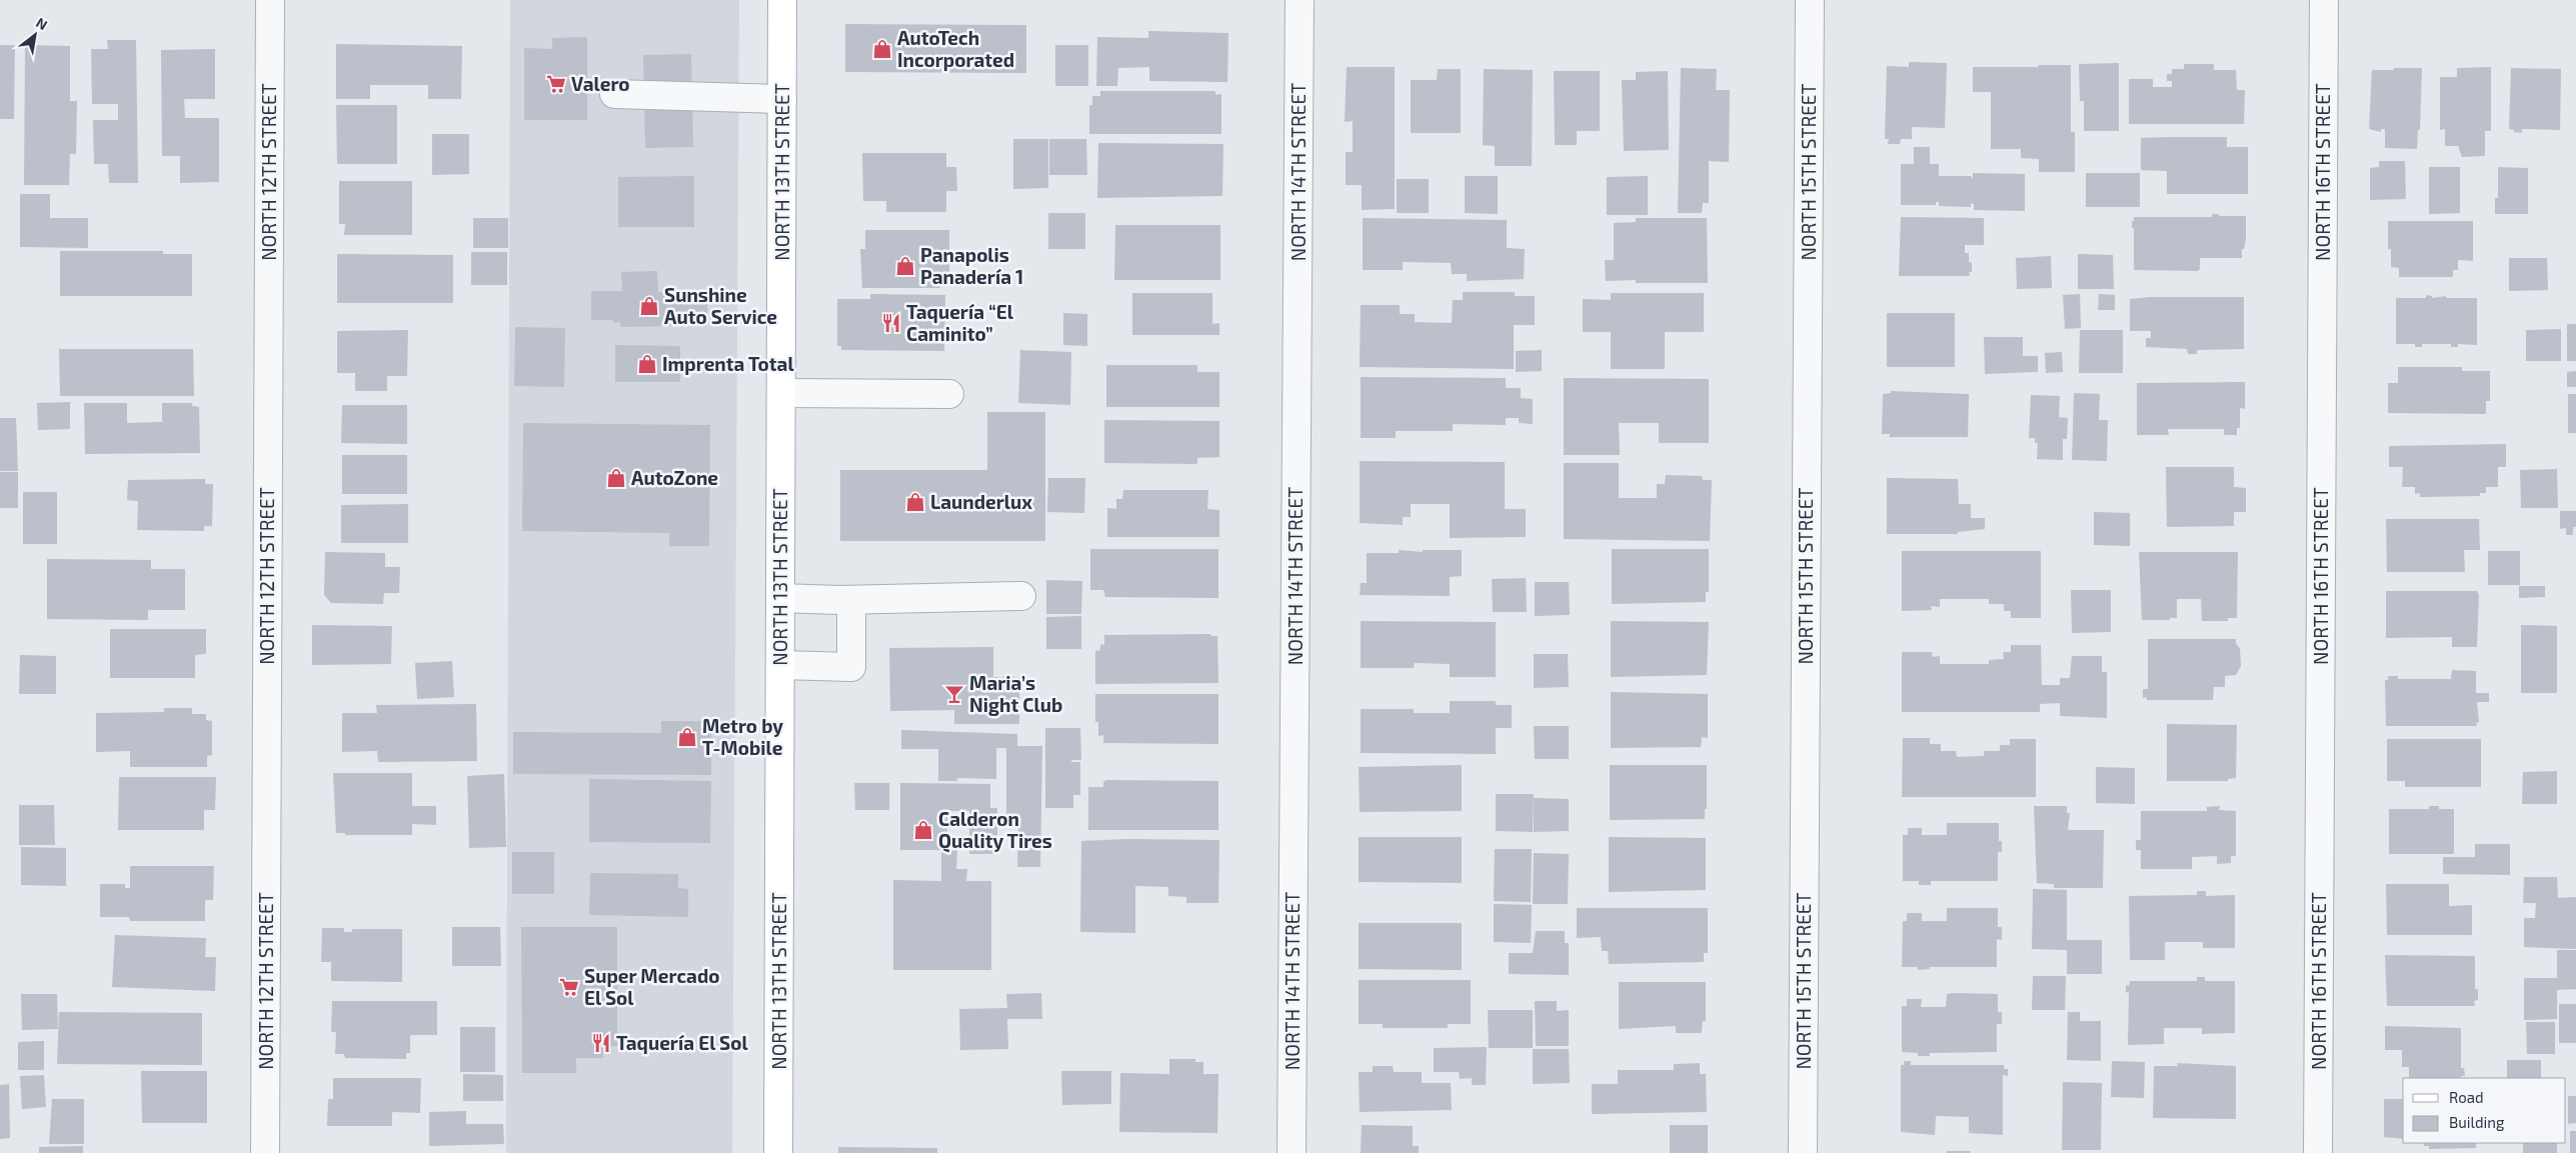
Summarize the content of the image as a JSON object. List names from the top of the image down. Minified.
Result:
{"streets":{"main road":["NORTH 13TH STREET"],"street":["NORTH 12TH STREET","NORTH 14TH STREET","NORTH 15TH STREET","NORTH 16TH STREET"]},"places":{"shop":["AutoTech Incorporated","Panapolis Panadería 1","Sunshine Auto Service","Imprenta Total","AutoZone","Launderlux","Metro by T-Mobile","Calderon Quality Tires"],"supermarket":["Valero","Super Mercado El Sol"],"restaurant":["Taquería “El Caminito”","Taquería El Sol"],"bar":["Maria’s Night Club"]},"legend":["Road","Building"],"north":"top right"}
